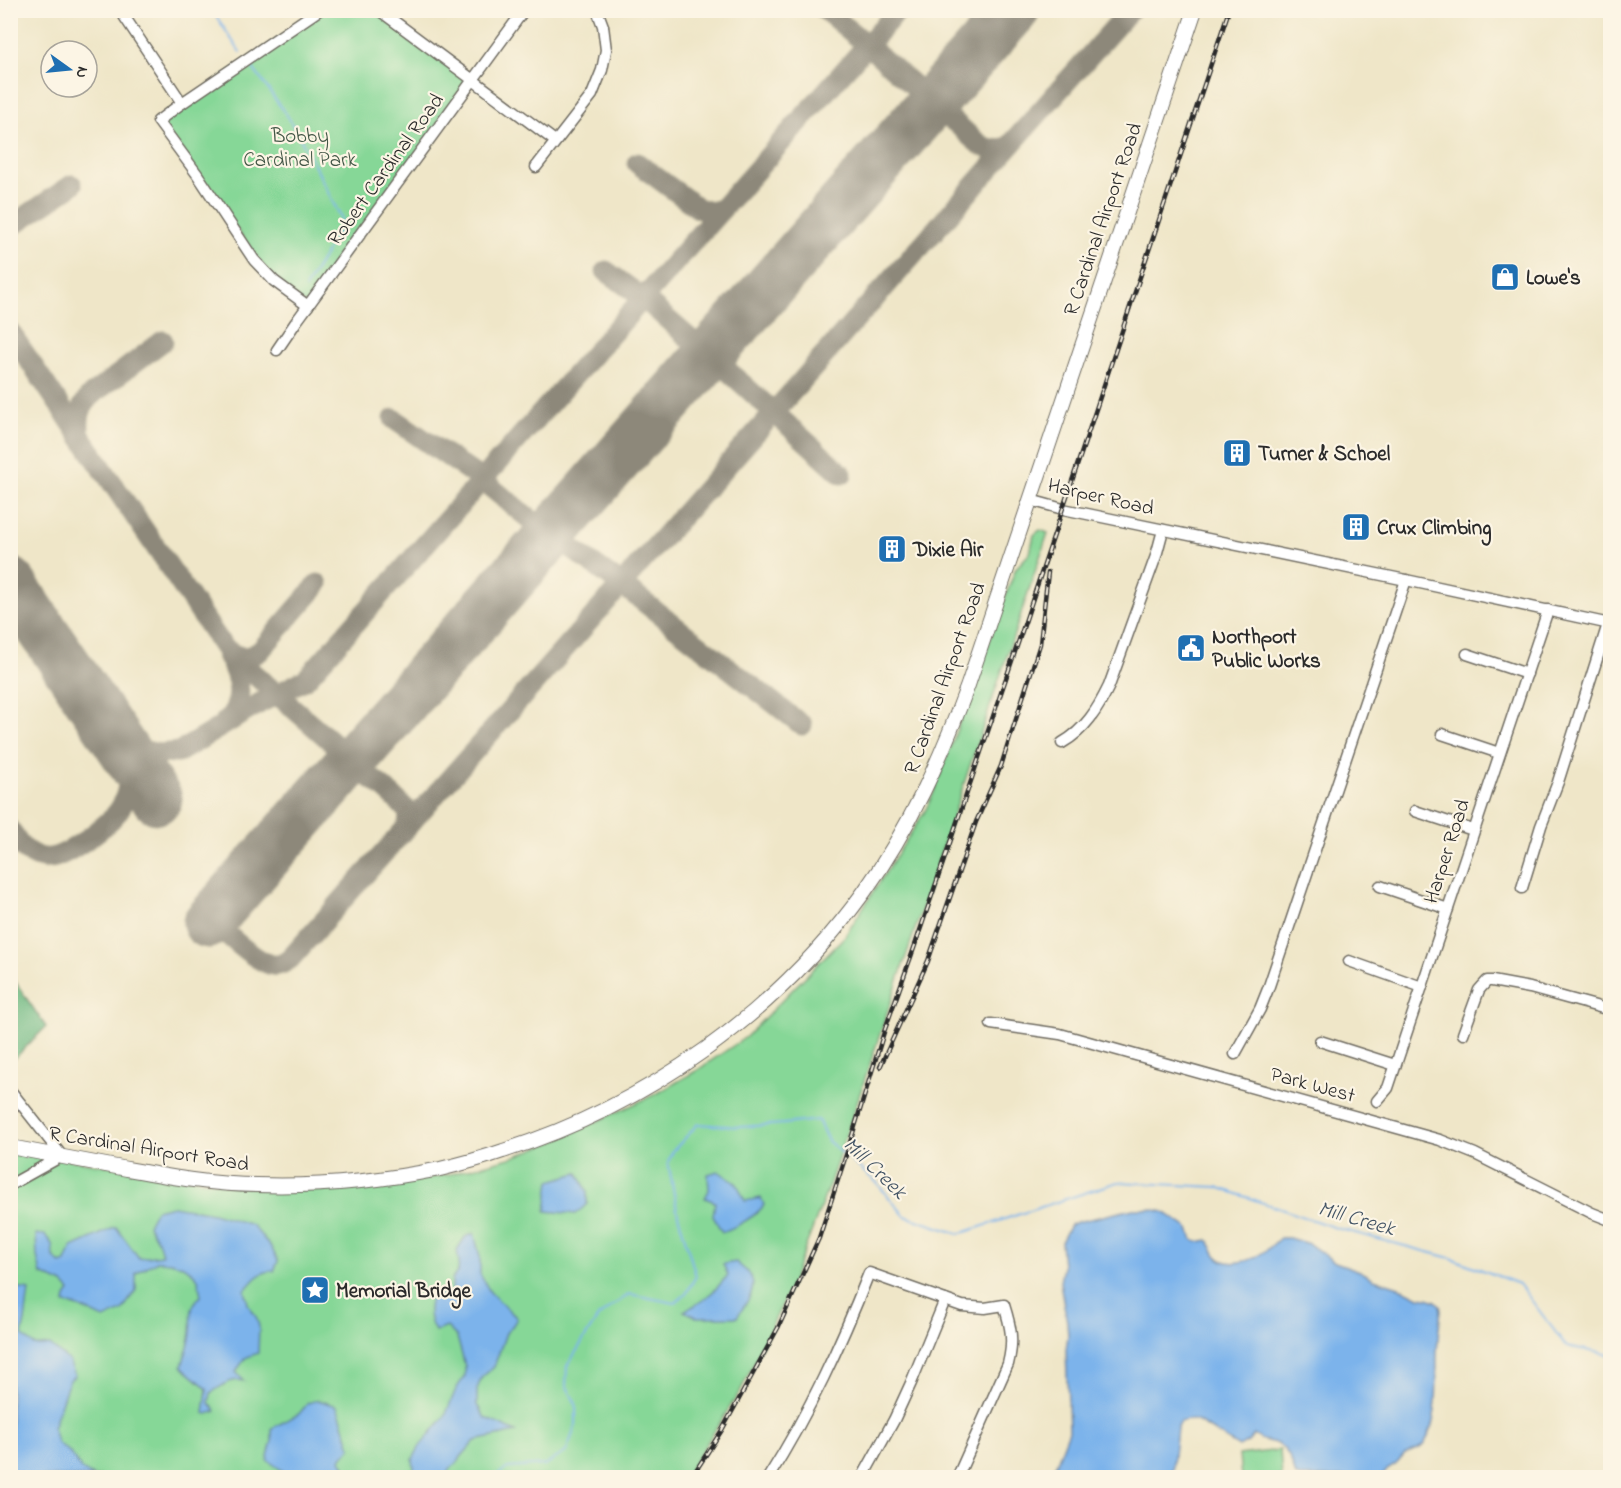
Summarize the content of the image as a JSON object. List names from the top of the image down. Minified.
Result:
{"streets":{"main road":["R Cardinal Airport Road"],"street":["Robert Cardinal Road","Harper Road","Park West"]},"crossings":[["R Cardinal Airport Road","Harper Road"]],"water":["Mill Creek"],"parks":["Bobby Cardinal Park"],"places":{"shop":["Lowe's"],"building":["Turner & Schoel","Crux Climbing","Dixie Air"],"public building":["Northport Public Works"],"place":["Memorial Bridge"]},"north":"right"}
